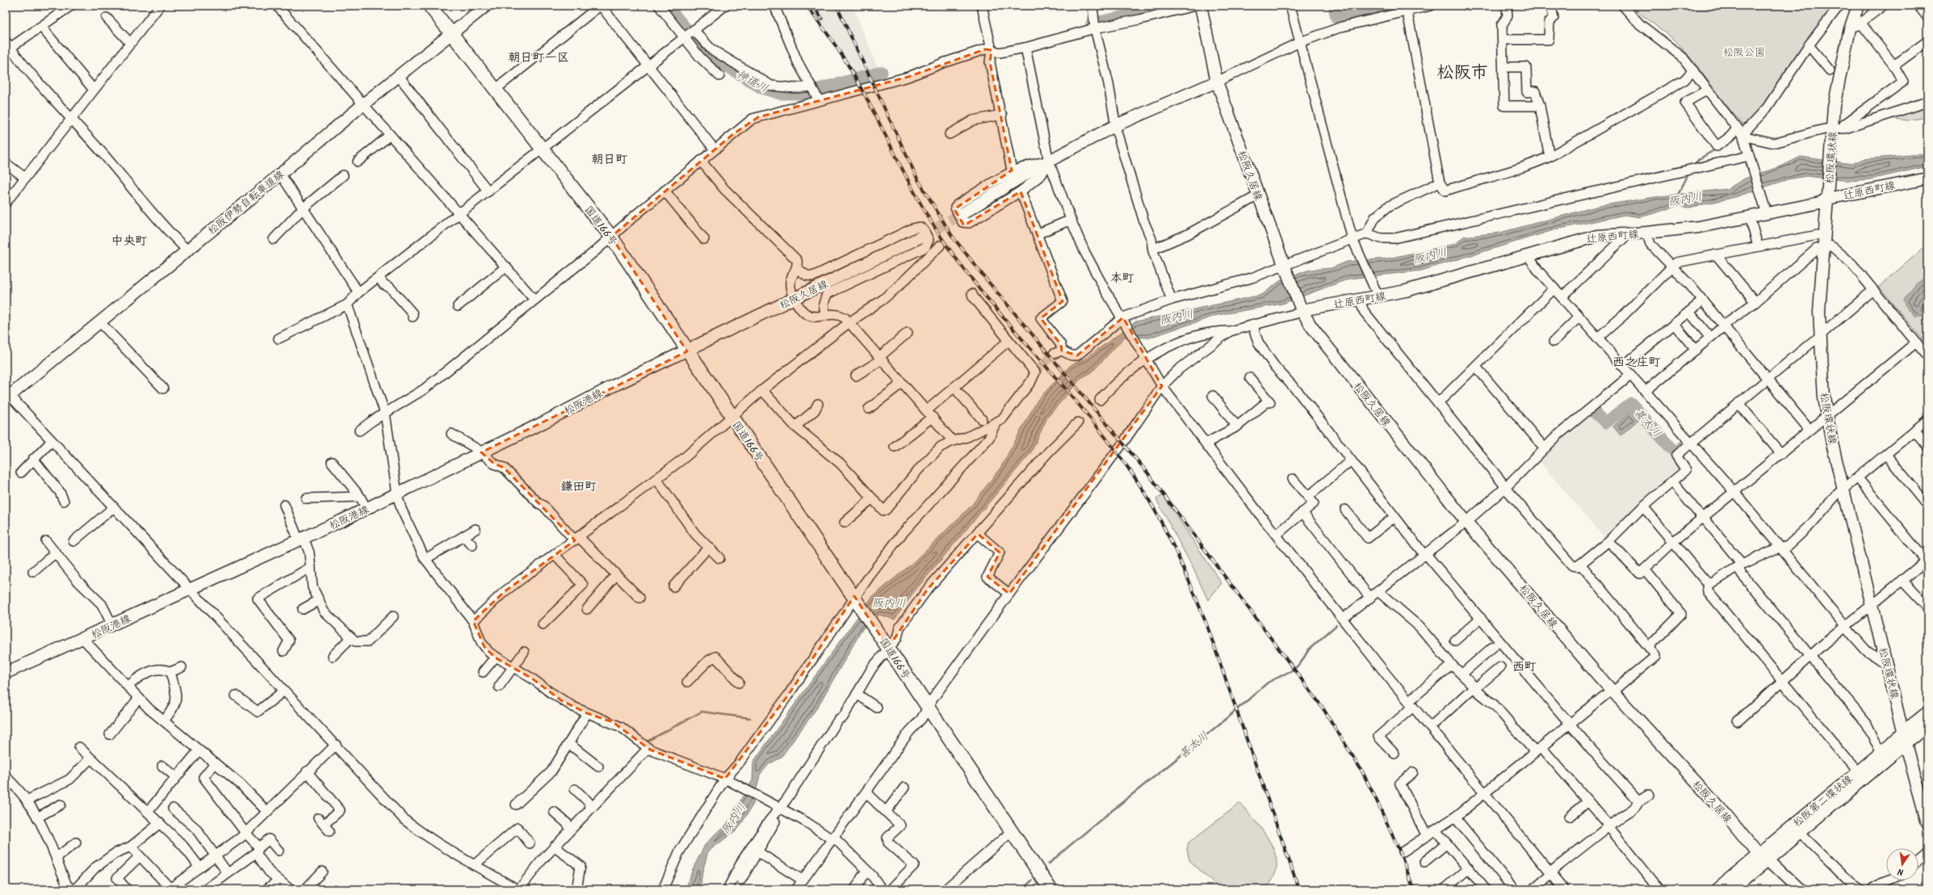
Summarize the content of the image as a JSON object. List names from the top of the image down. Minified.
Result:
{"streets":{"highway":["国道166号"],"main road":["松阪環状線","松阪久居線","辻原西町線","松阪伊勢自転車道線","松阪港線","松阪第二環状線"]},"crossings":[["松阪環状線","辻原西町線"],["松阪環状線","松阪第二環状線"],["松阪久居線","辻原西町線"],["松阪久居線","国道166号"],["松阪久居線","松阪港線"],["松阪久居線","松阪第二環状線"],["松阪伊勢自転車道線","国道166号"],["国道166号","松阪港線"]],"districts":["朝日町一区","松阪市","朝日町","中央町","本町","西之庄町","鎌田町","西町"],"water":["神道川","阪内川","甚太川"],"parks":["松阪公園"],"north":"bottom"}
